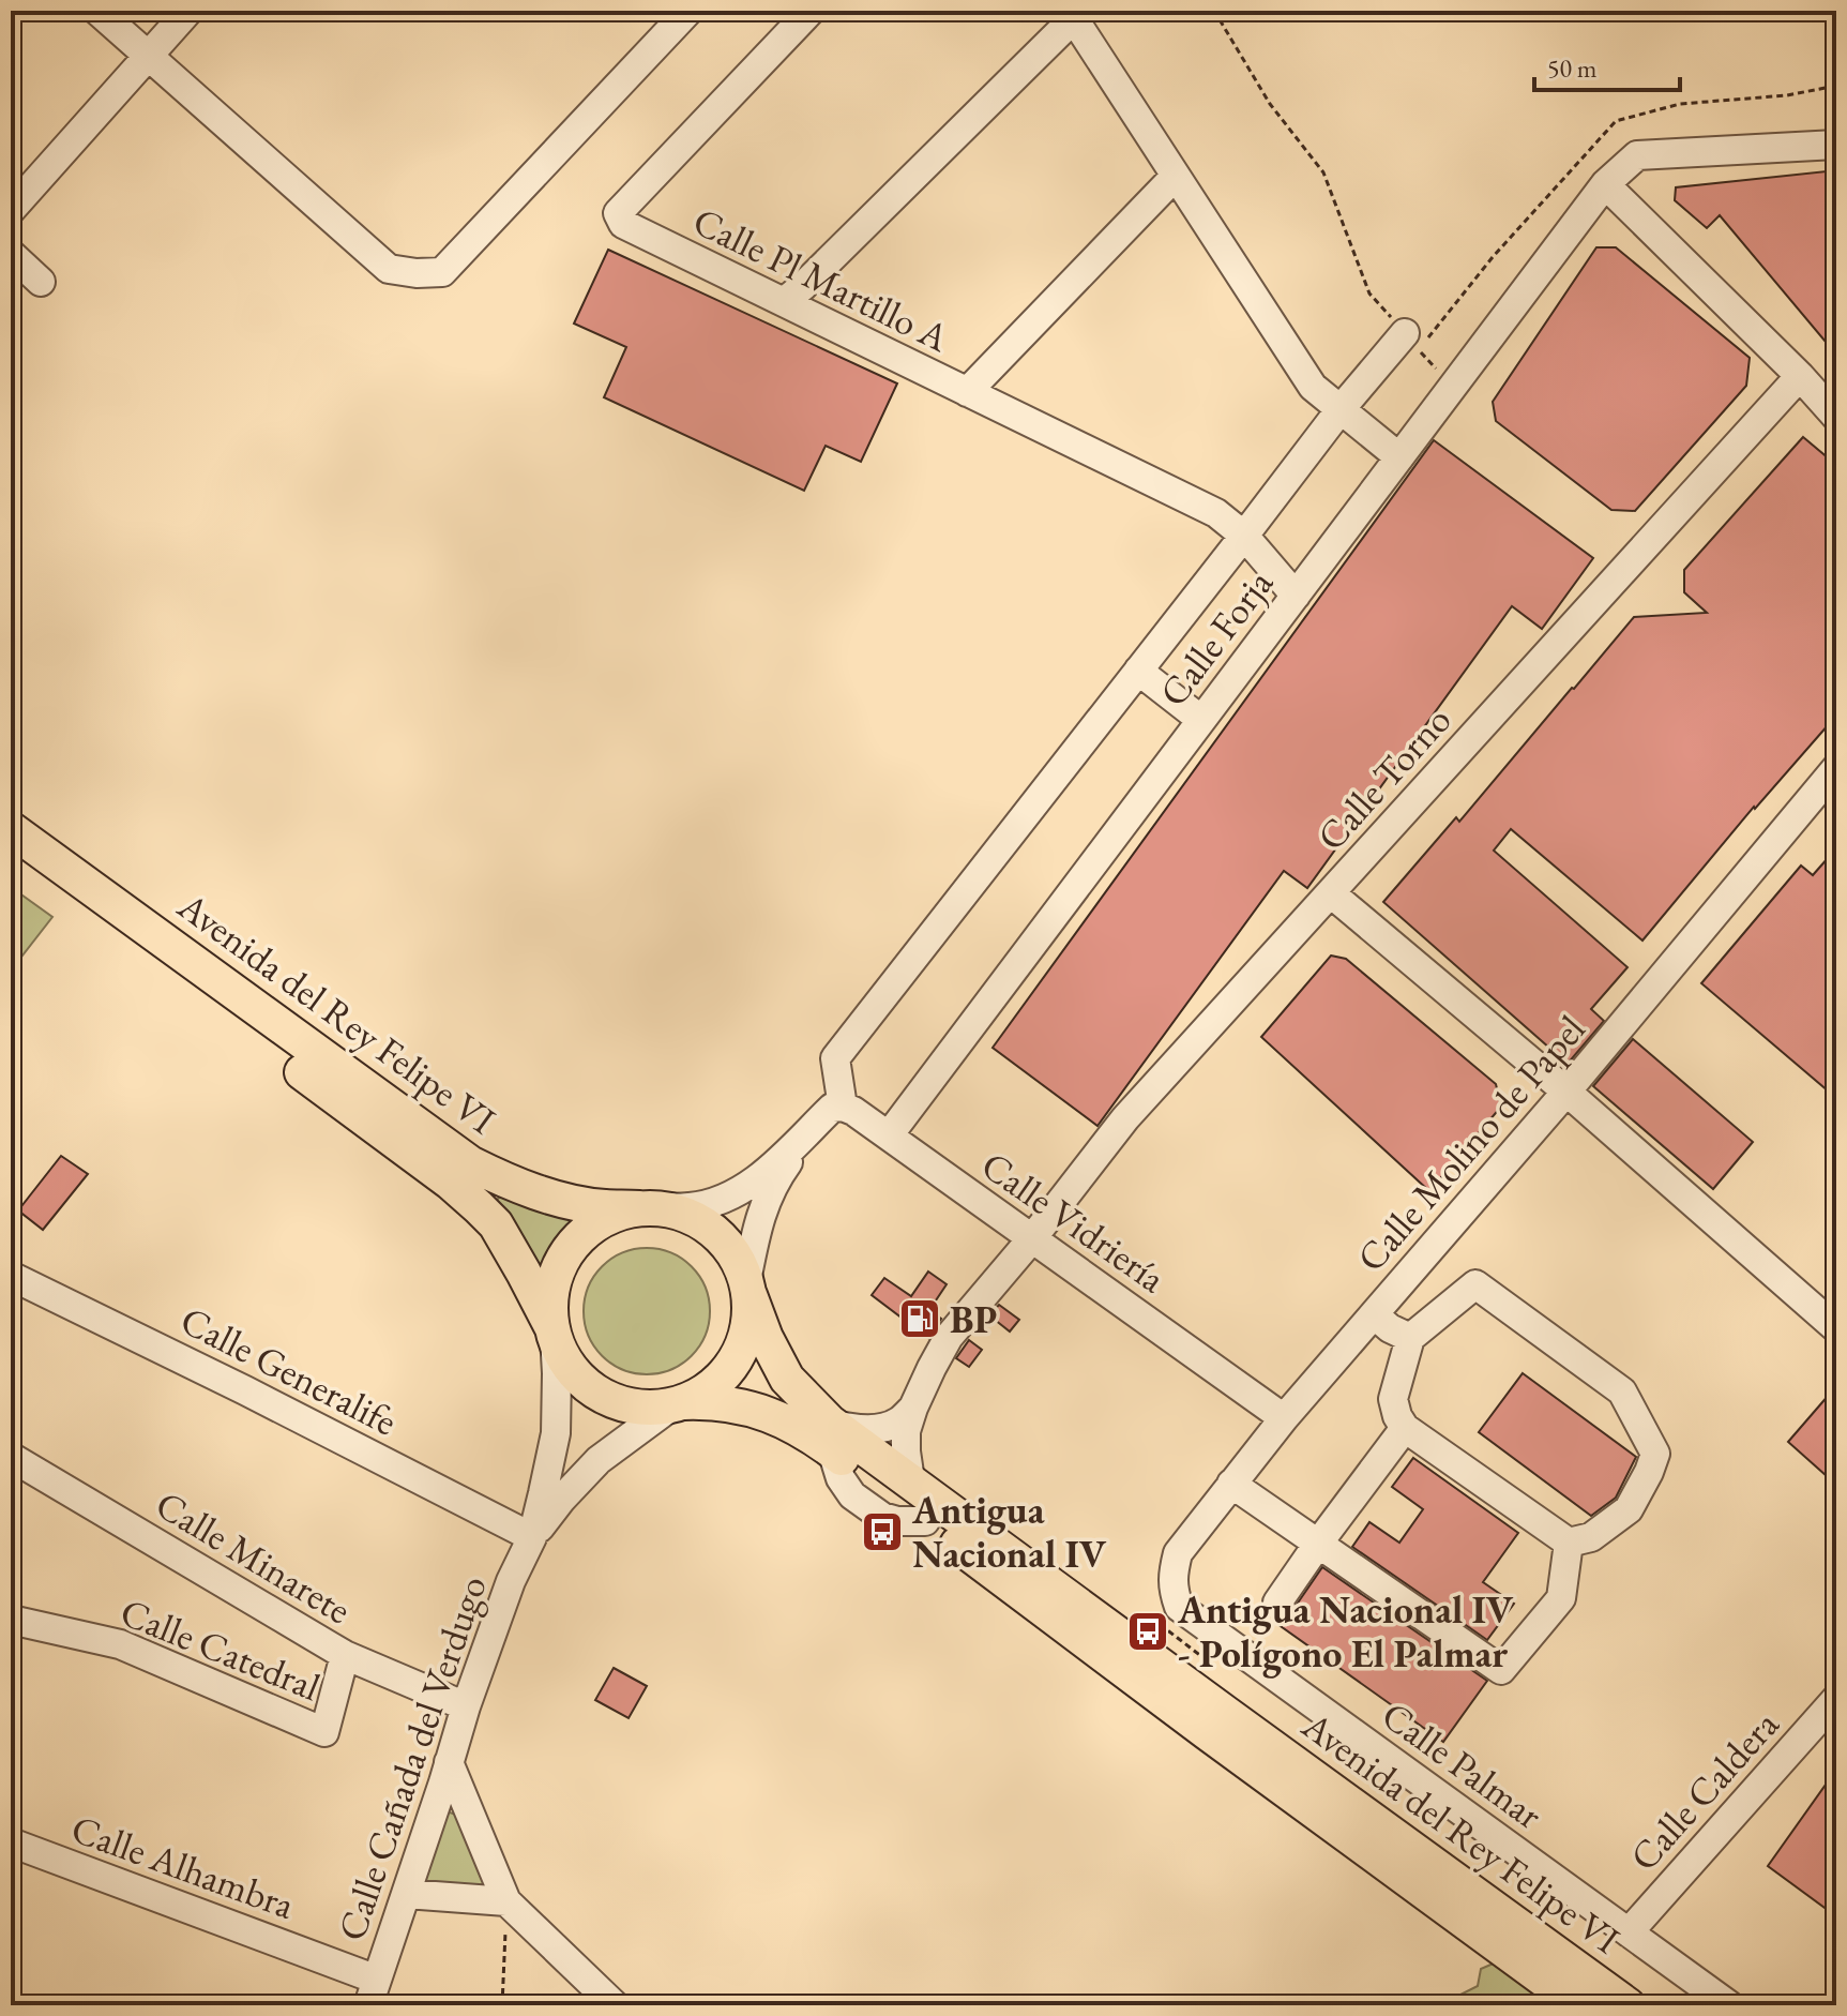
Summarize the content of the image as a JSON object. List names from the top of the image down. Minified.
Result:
{"streets":{"main road":["Avenida del Rey Felipe VI"],"street":["Calle Pl Martillo A","Calle Forja","Calle Torno","Calle Molino de Papel","Calle Vidriería","Calle Generalife","Calle Minarete","Calle Catedral","Calle Cañada del Verdugo","Calle Palmar","Calle Caldera","Calle Alhambra"]},"crossings":[["Calle Pl Martillo A","Calle Forja"],["Calle Forja","Calle Vidriería"],["Calle Torno","Avenida del Rey Felipe VI"],["Calle Torno","Calle Vidriería"],["Calle Molino de Papel","Calle Vidriería"],["Calle Molino de Papel","Calle Palmar"],["Calle Generalife","Calle Cañada del Verdugo"],["Calle Minarete","Calle Catedral"],["Calle Minarete","Calle Cañada del Verdugo"],["Calle Cañada del Verdugo","Calle Alhambra"],["Calle Palmar","Calle Caldera"]],"places":{"fuel station":["BP"],"bus stop":["Antigua Nacional IV","Antigua Nacional IV - Polígono El Palmar"]},"scale_bar":"50 m"}
